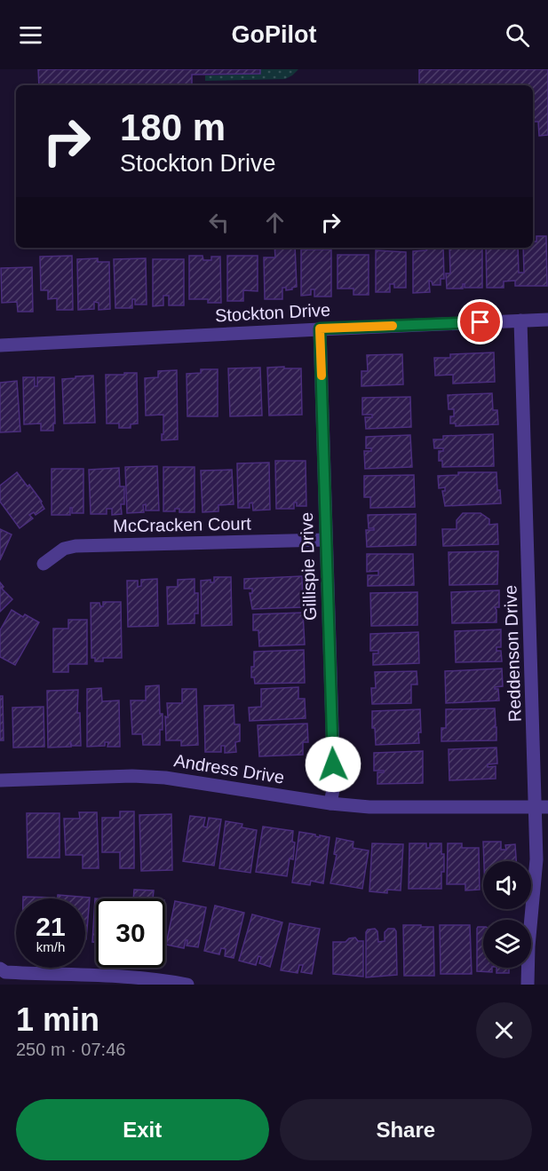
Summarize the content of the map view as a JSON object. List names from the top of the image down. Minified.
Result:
{"streets":{"street":["Stockton Drive","McCracken Court","Gillispie Drive","Reddenson Drive","Andress Drive"]},"crossings":[["Stockton Drive","Gillispie Drive"],["Stockton Drive","Reddenson Drive"],["McCracken Court","Gillispie Drive"],["Gillispie Drive","Andress Drive"],["Reddenson Drive","Andress Drive"]],"page":{"header":"GoPilot","turn":["180 m","Stockton Drive"],"speed":"21 km/h","limit":"30","heading":["1 min","250 m · 07:46"],"buttons":["Exit","Share"]}}
